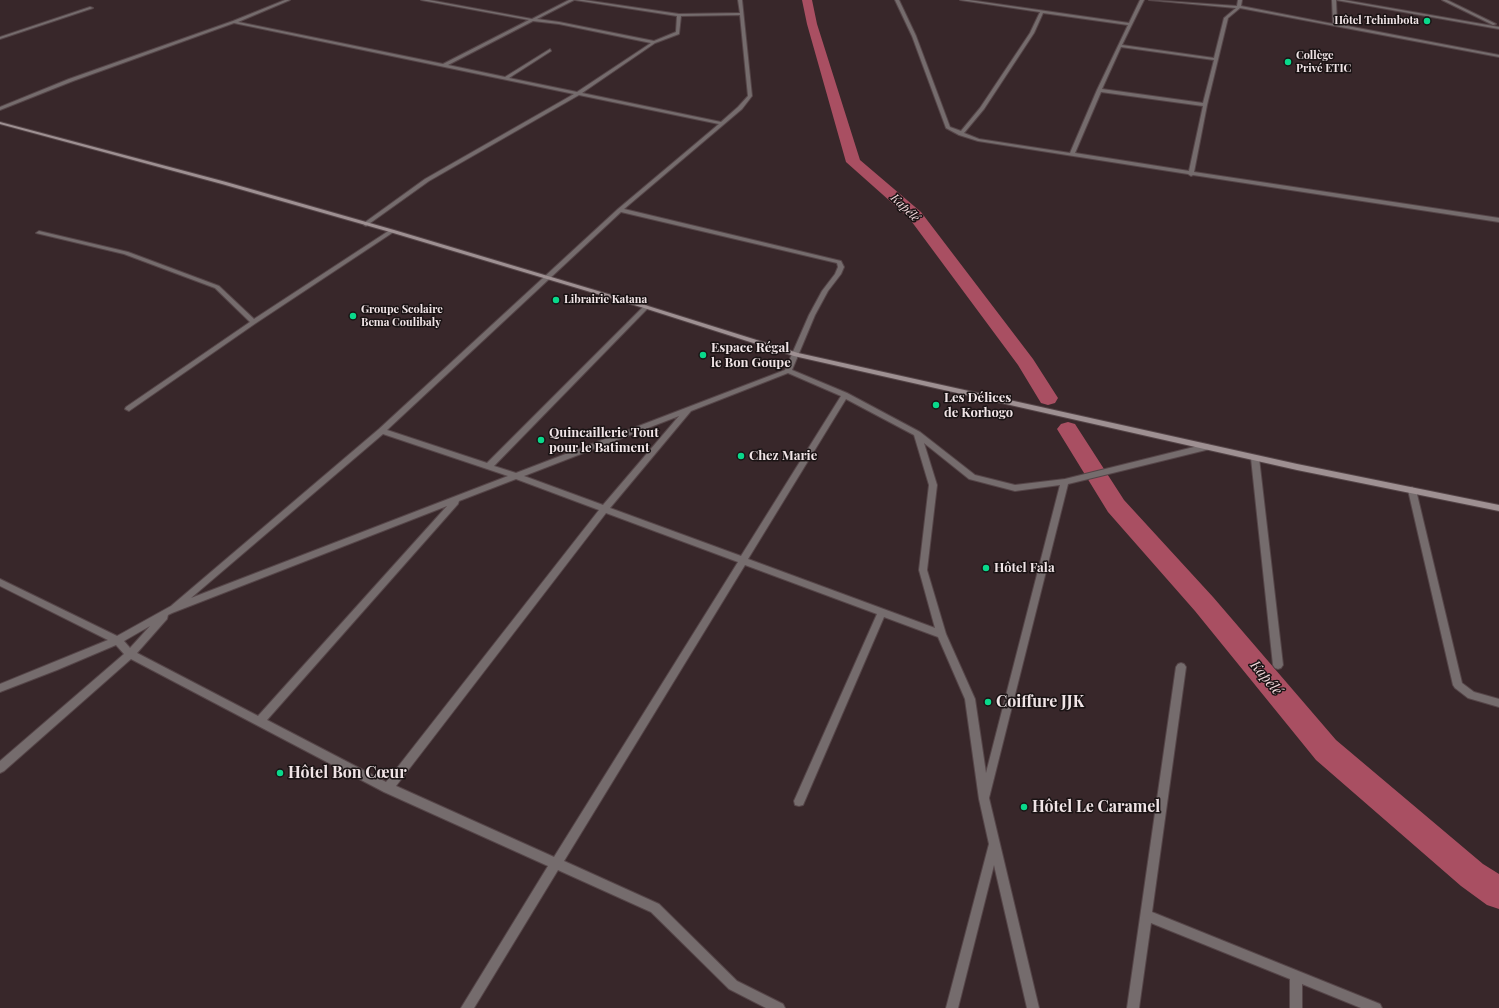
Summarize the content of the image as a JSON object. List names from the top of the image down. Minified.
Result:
{"water":["Kapélé"],"places":["Hôtel Tchimbota","Collège Privé ETIC","Librairie Katana","Groupe Scolaire Bema Coulibaly","Espace Régal le Bon Goupe","Les Délices de Korhogo","Quincaillerie Tout pour le Batiment","Chez Marie","Hôtel Fala","Coiffure JJK","Hôtel Bon Cœur","Hôtel Le Caramel"]}
